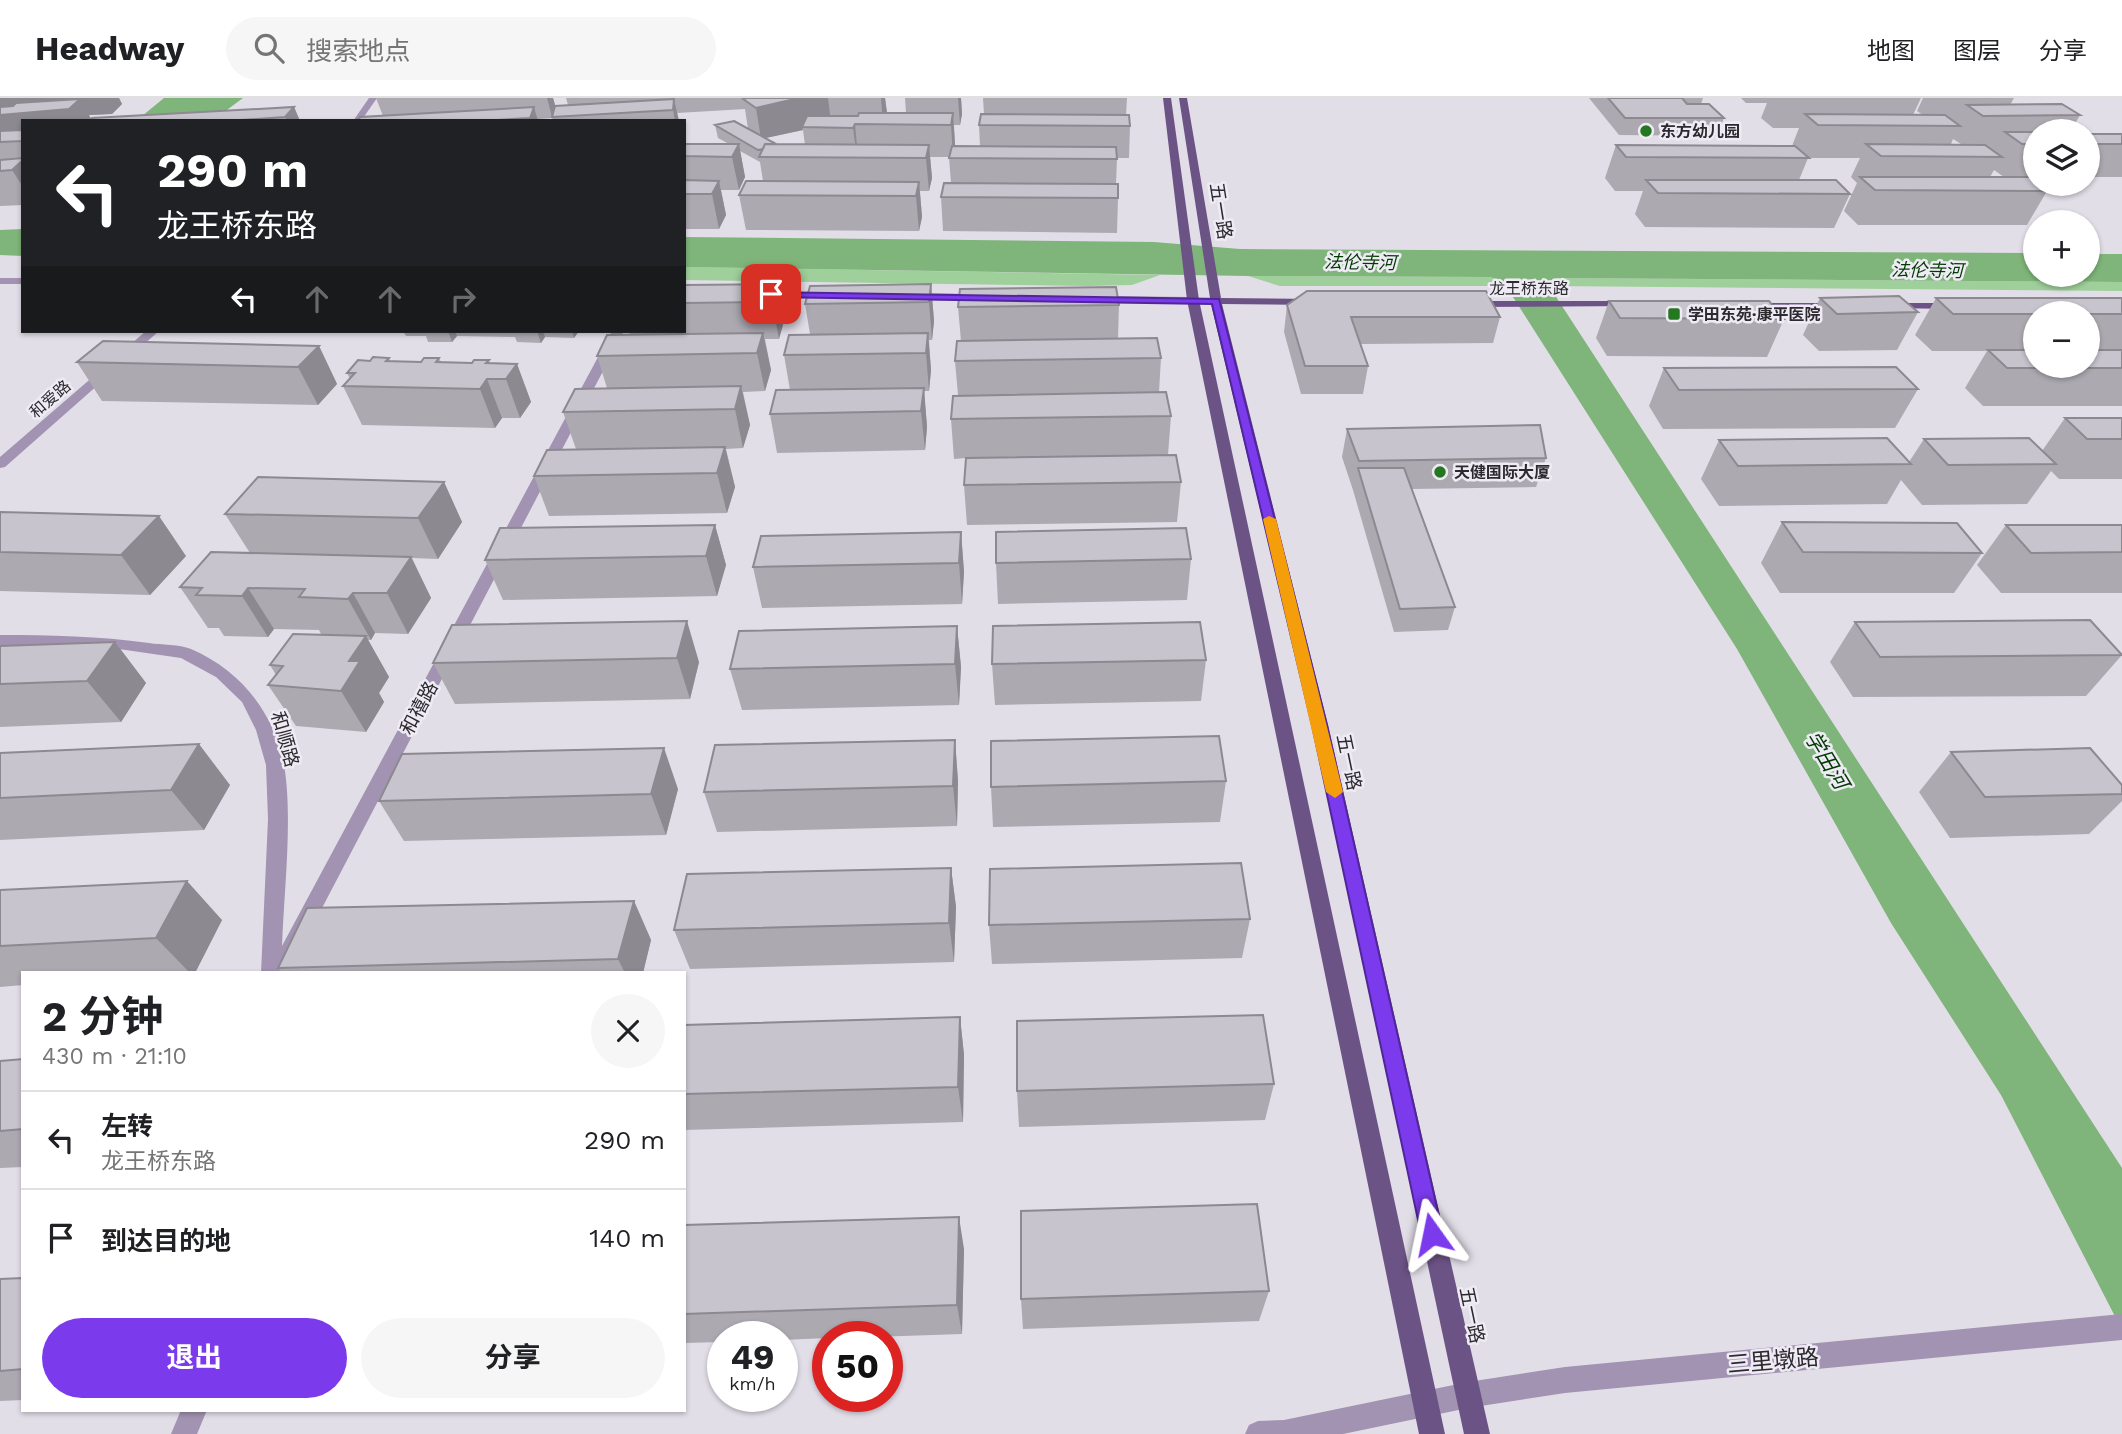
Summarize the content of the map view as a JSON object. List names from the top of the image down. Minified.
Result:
{"streets":{"main road":["五一路","龙王桥东路"],"street":["和爱路","和禧路","和顺路","三里墩路"]},"crossings":[["五一路","三里墩路"]],"water":["法伦寺河","学田河"],"places":{"other":["东方幼儿园","天健国际大厦"],"transit":["学田东苑·康平医院"]},"page":{"header":"Headway","search":"搜索地点","nav":["地图","图层","分享"],"map_buttons":["+","−"],"turn":["290 m","龙王桥东路"],"heading":["2 分钟","430 m · 21:10"],"list":[{"name":"左转","note":"龙王桥东路","value":"290 m"},{"name":"到达目的地","value":"140 m"}],"buttons":["退出","分享"],"speed":"49 km/h","limit":"50"}}
